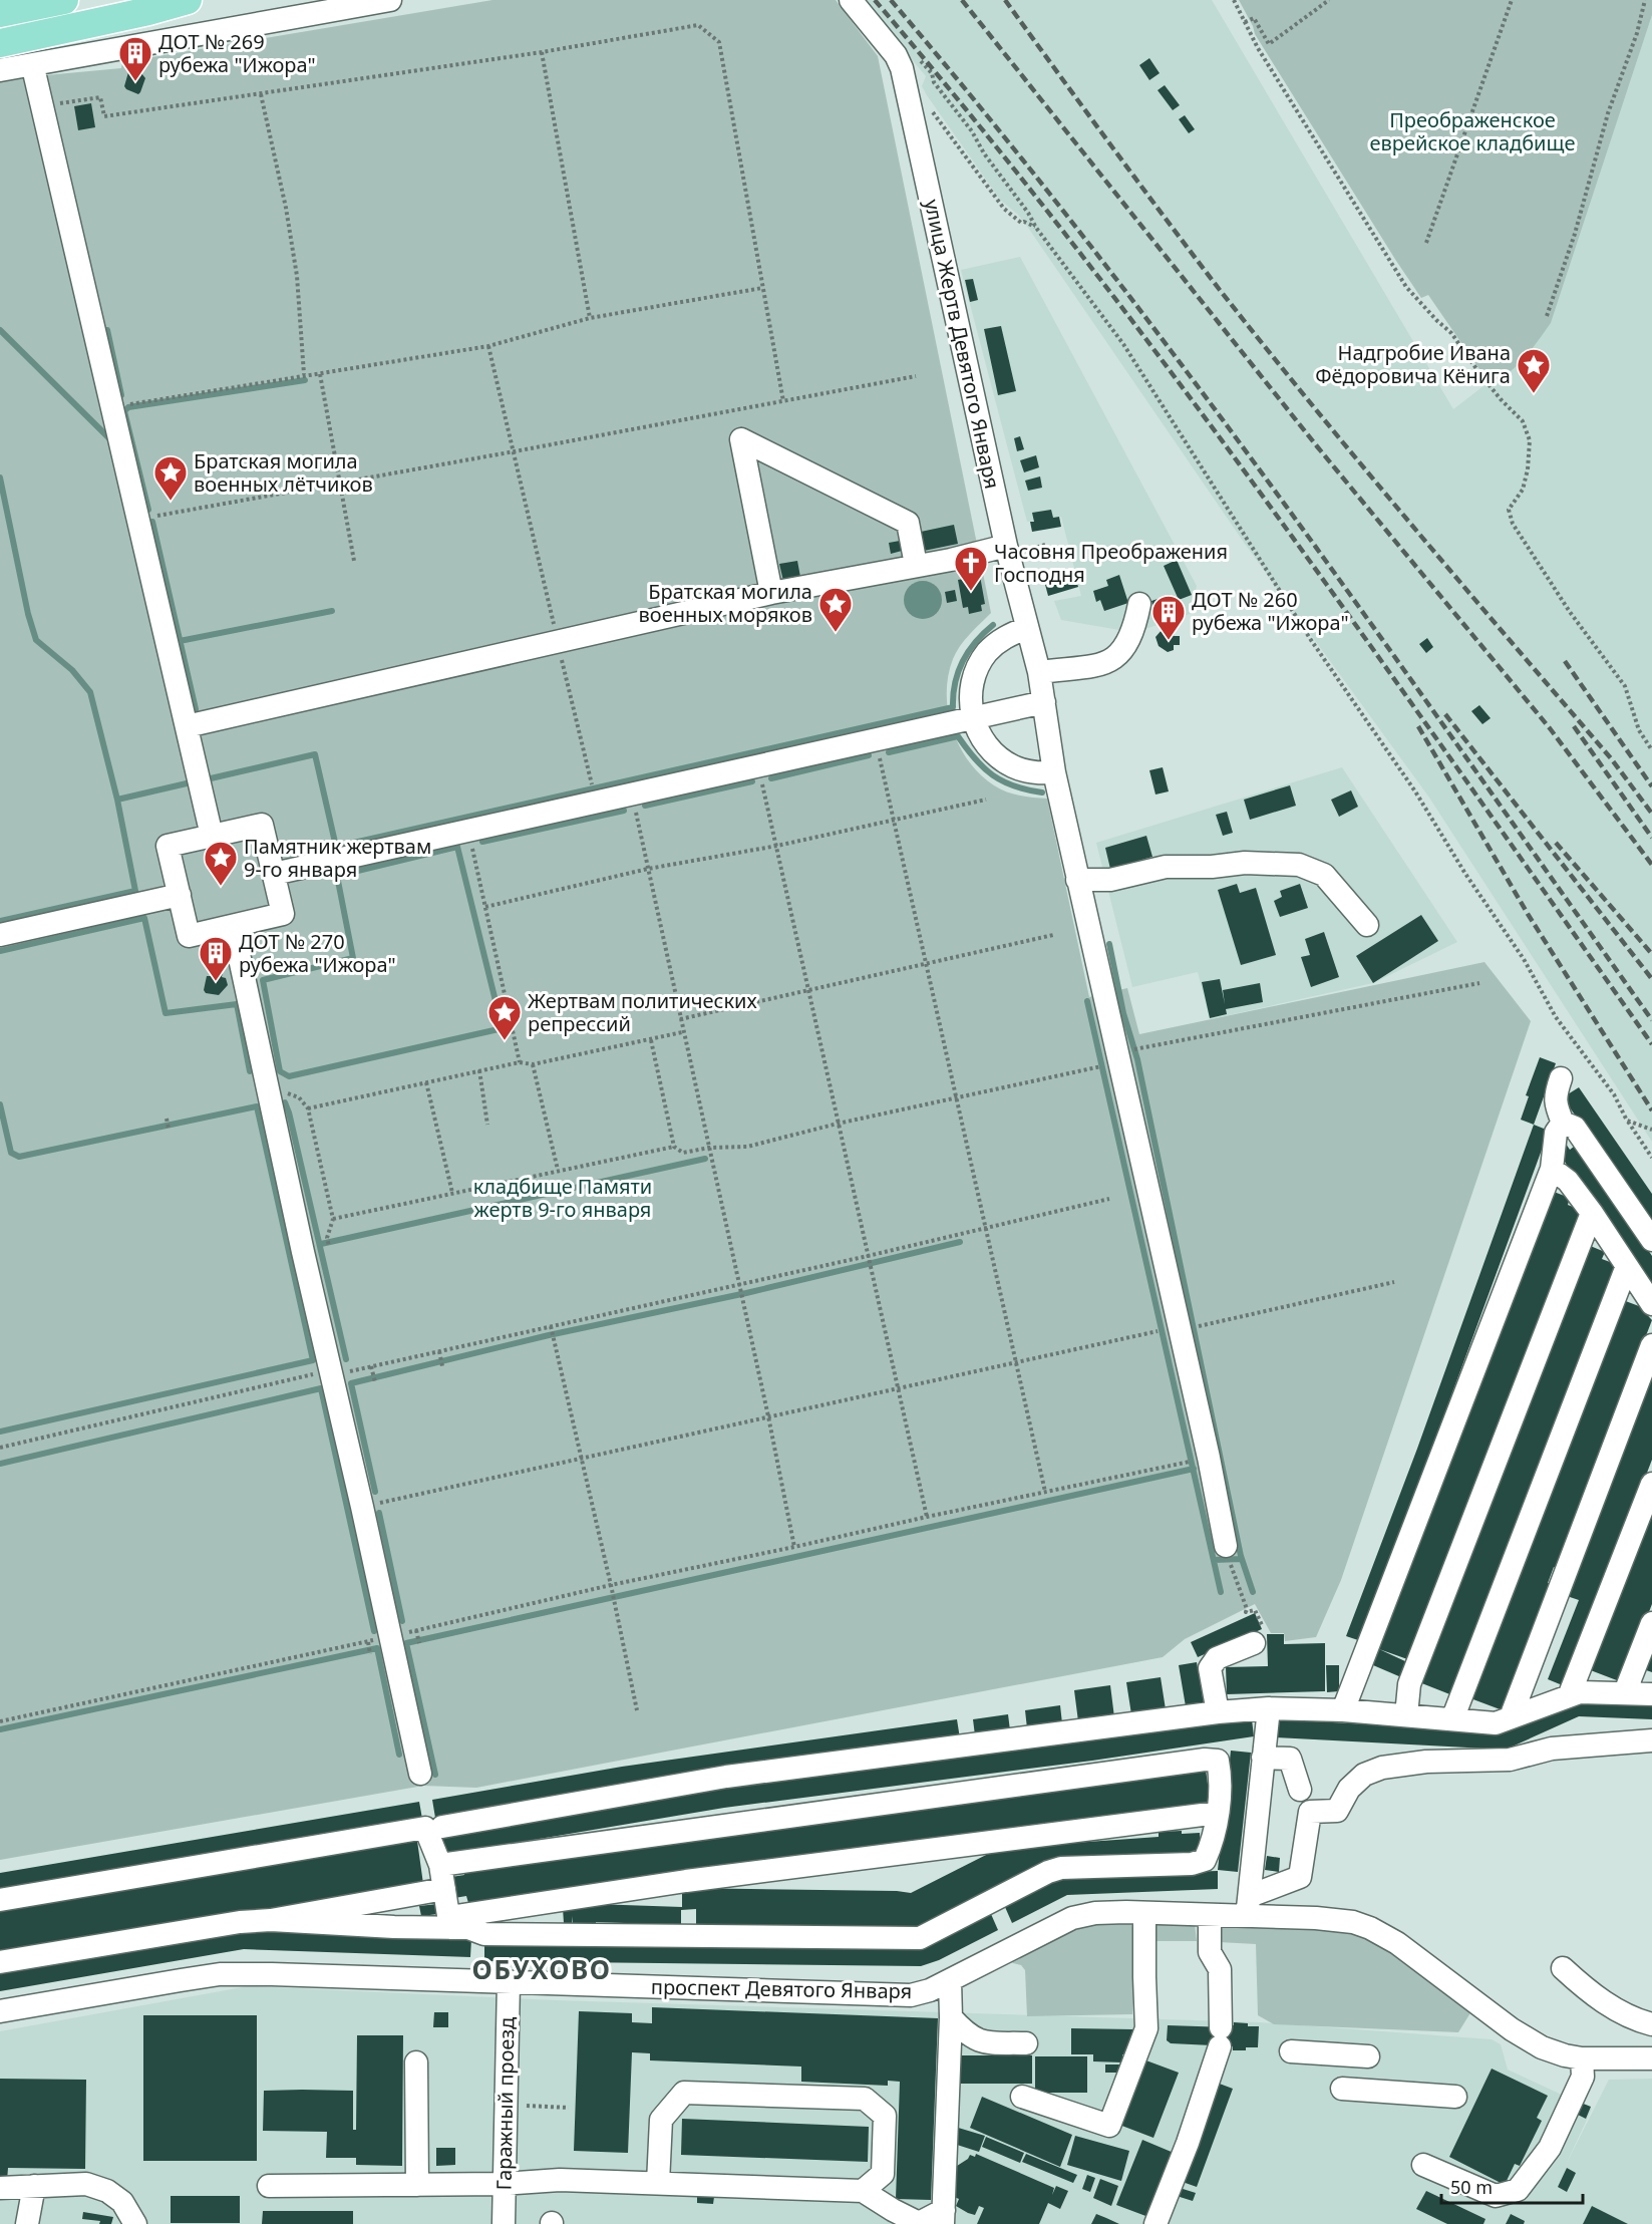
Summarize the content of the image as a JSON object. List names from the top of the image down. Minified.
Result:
{"streets":{"street":["улица Жертв Девятого Января","проспект Девятого Января","Гаражный проезд"]},"crossings":[["проспект Девятого Января","Гаражный проезд"]],"districts":["ОБУХОВО"],"parks":["Преображенское еврейское кладбище","кладбище Памяти жертв 9-го января"],"places":{"building":["ДОТ № 269 рубежа \"Ижора\"","ДОТ № 260 рубежа \"Ижора\"","ДОТ № 270 рубежа \"Ижора\""],"place":["Надгробие Ивана Фёдоровича Кёнига","Братская могила военных лётчиков","Братская могила военных моряков","Памятник жертвам 9-го января","Жертвам политических репрессий"],"church":["Часовня Преображения Господня"]},"scale_bar":"50 m"}
